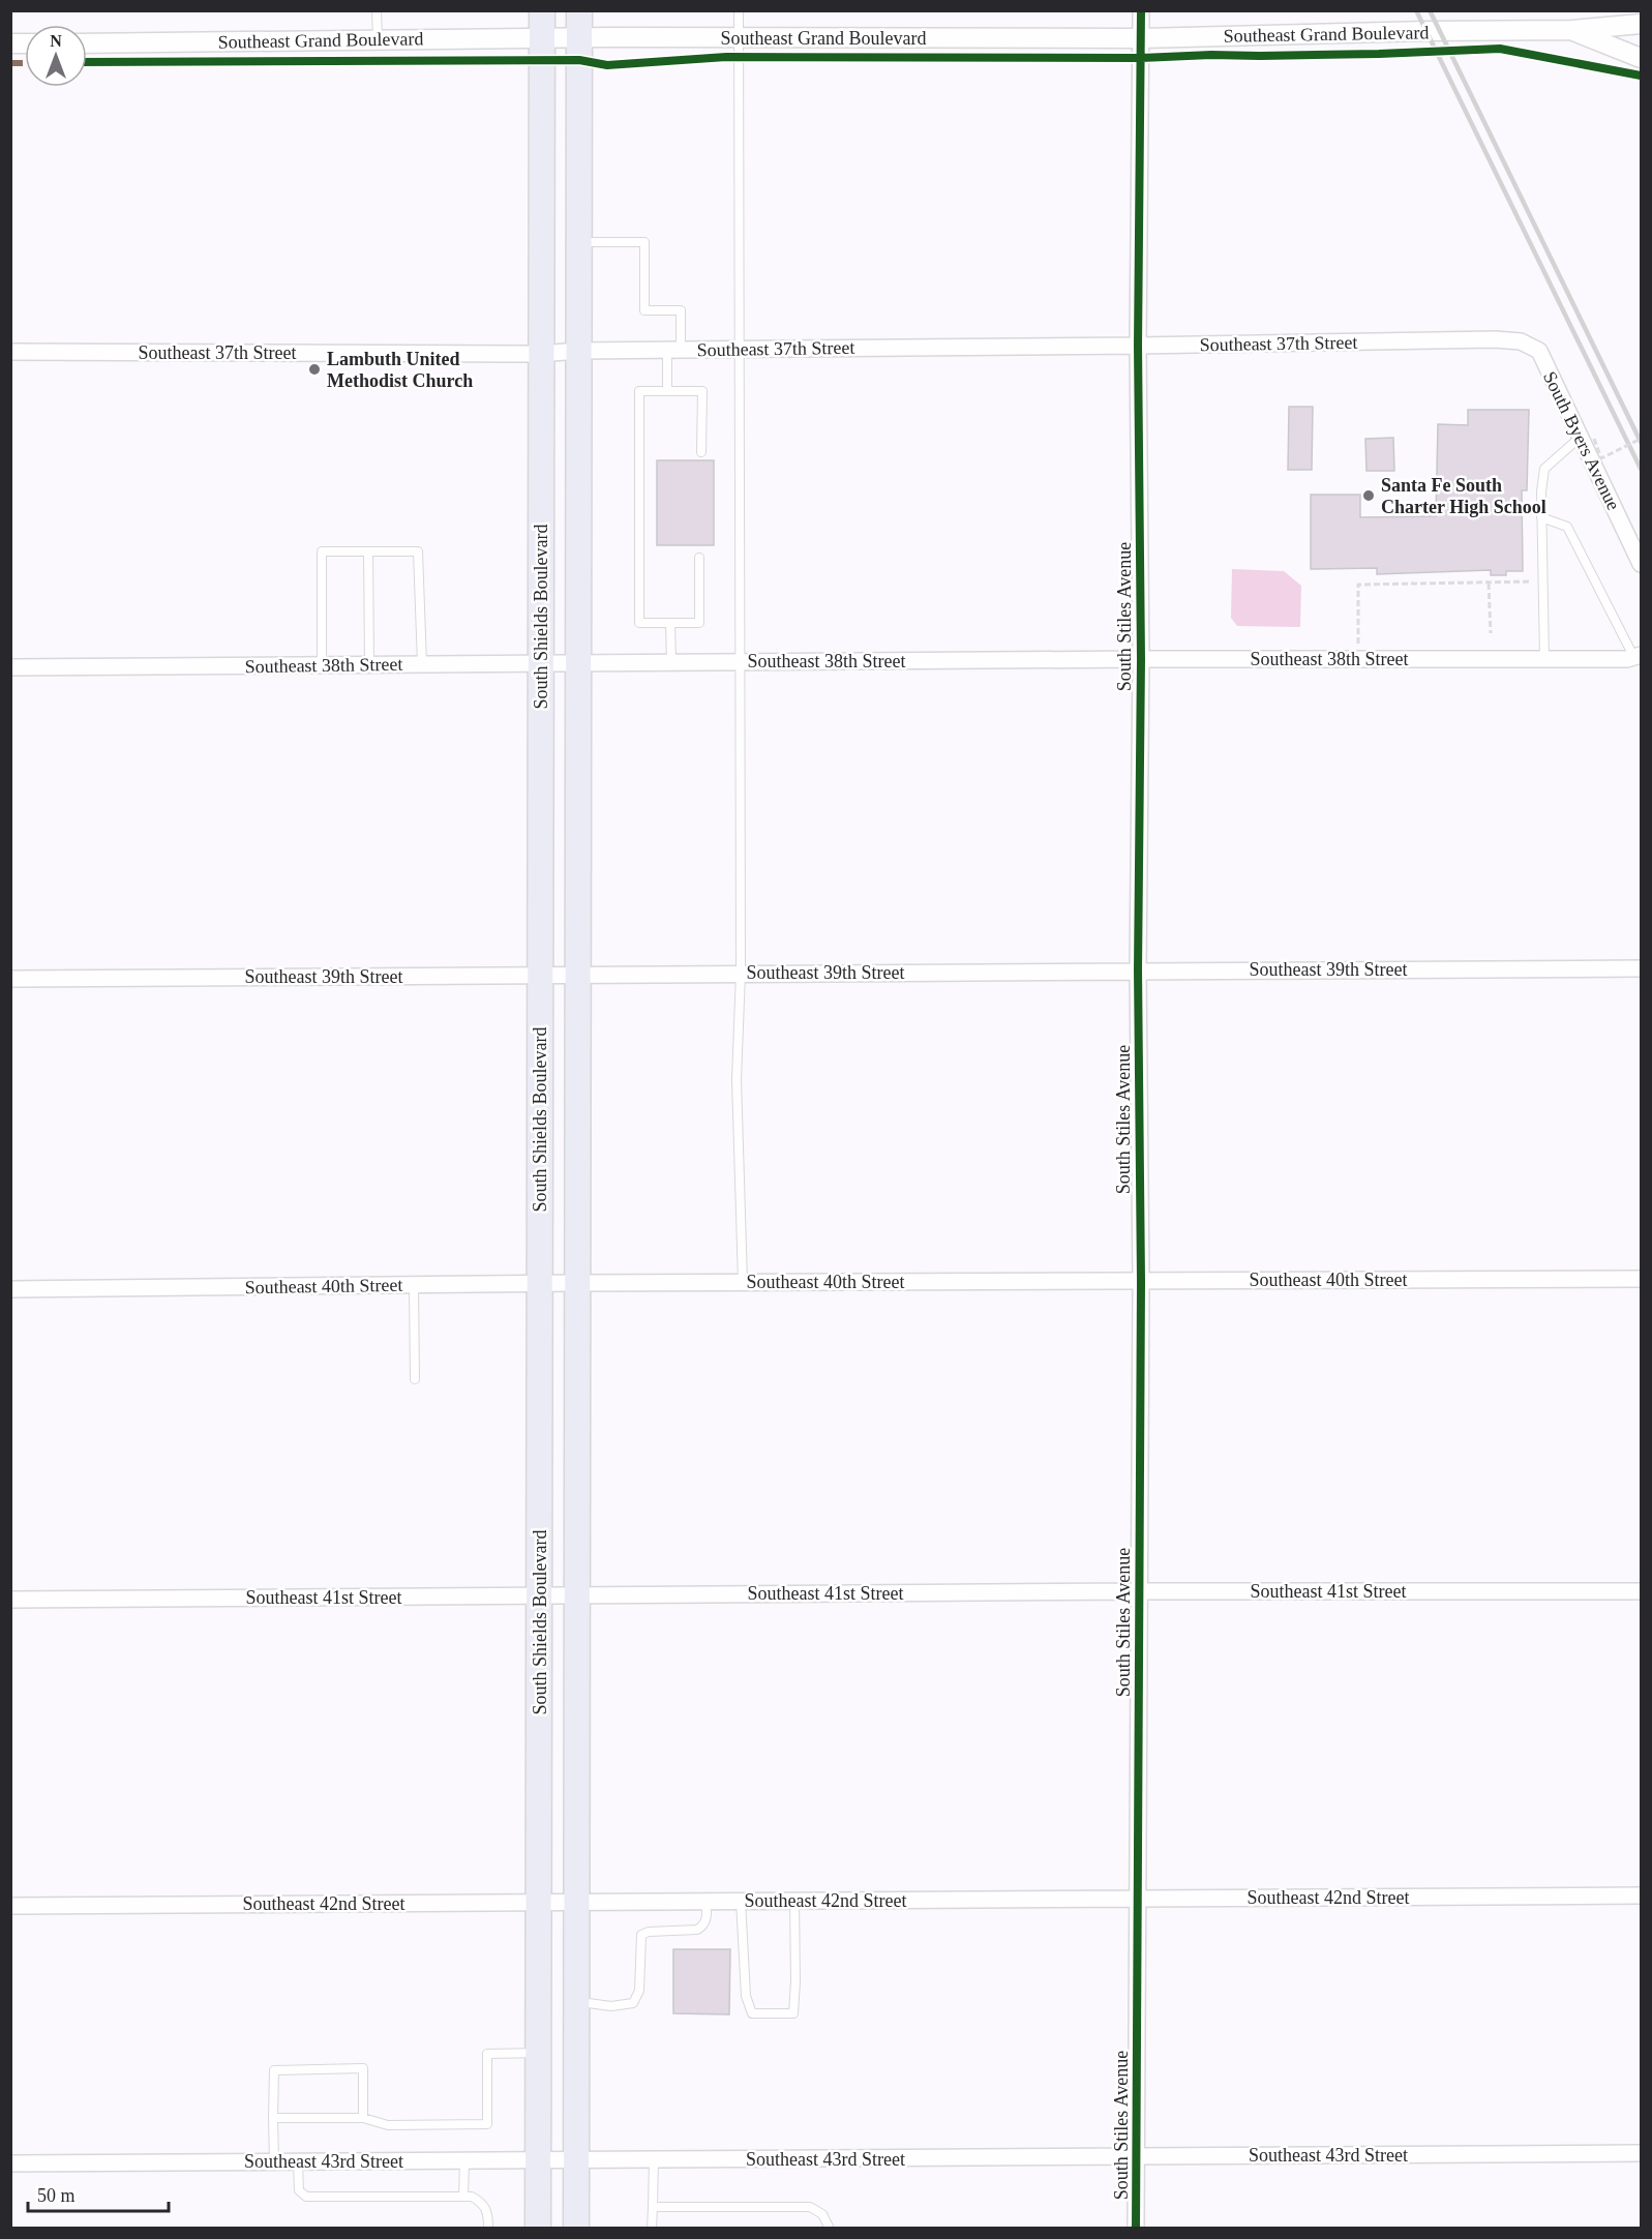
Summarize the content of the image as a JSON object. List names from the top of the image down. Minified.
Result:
{"streets":{"main road":["South Shields Boulevard"],"street":["Southeast Grand Boulevard","Southeast 37th Street","South Byers Avenue","South Stiles Avenue","Southeast 38th Street","Southeast 39th Street","Southeast 40th Street","Southeast 41st Street","Southeast 42nd Street","Southeast 43rd Street"]},"crossings":[["Southeast Grand Boulevard","South Shields Boulevard"],["Southeast Grand Boulevard","South Stiles Avenue"],["Southeast 37th Street","South Byers Avenue"],["Southeast 37th Street","South Shields Boulevard"],["Southeast 37th Street","South Stiles Avenue"],["South Shields Boulevard","Southeast 38th Street"],["South Shields Boulevard","Southeast 39th Street"],["South Shields Boulevard","Southeast 40th Street"],["South Shields Boulevard","Southeast 41st Street"],["South Shields Boulevard","Southeast 42nd Street"],["South Shields Boulevard","Southeast 43rd Street"],["South Stiles Avenue","Southeast 38th Street"],["South Stiles Avenue","Southeast 39th Street"],["South Stiles Avenue","Southeast 40th Street"],["South Stiles Avenue","Southeast 41st Street"],["South Stiles Avenue","Southeast 42nd Street"],["South Stiles Avenue","Southeast 43rd Street"]],"places":["Lambuth United Methodist Church","Santa Fe South Charter High School"],"scale_bar":"50 m","north":"top"}
